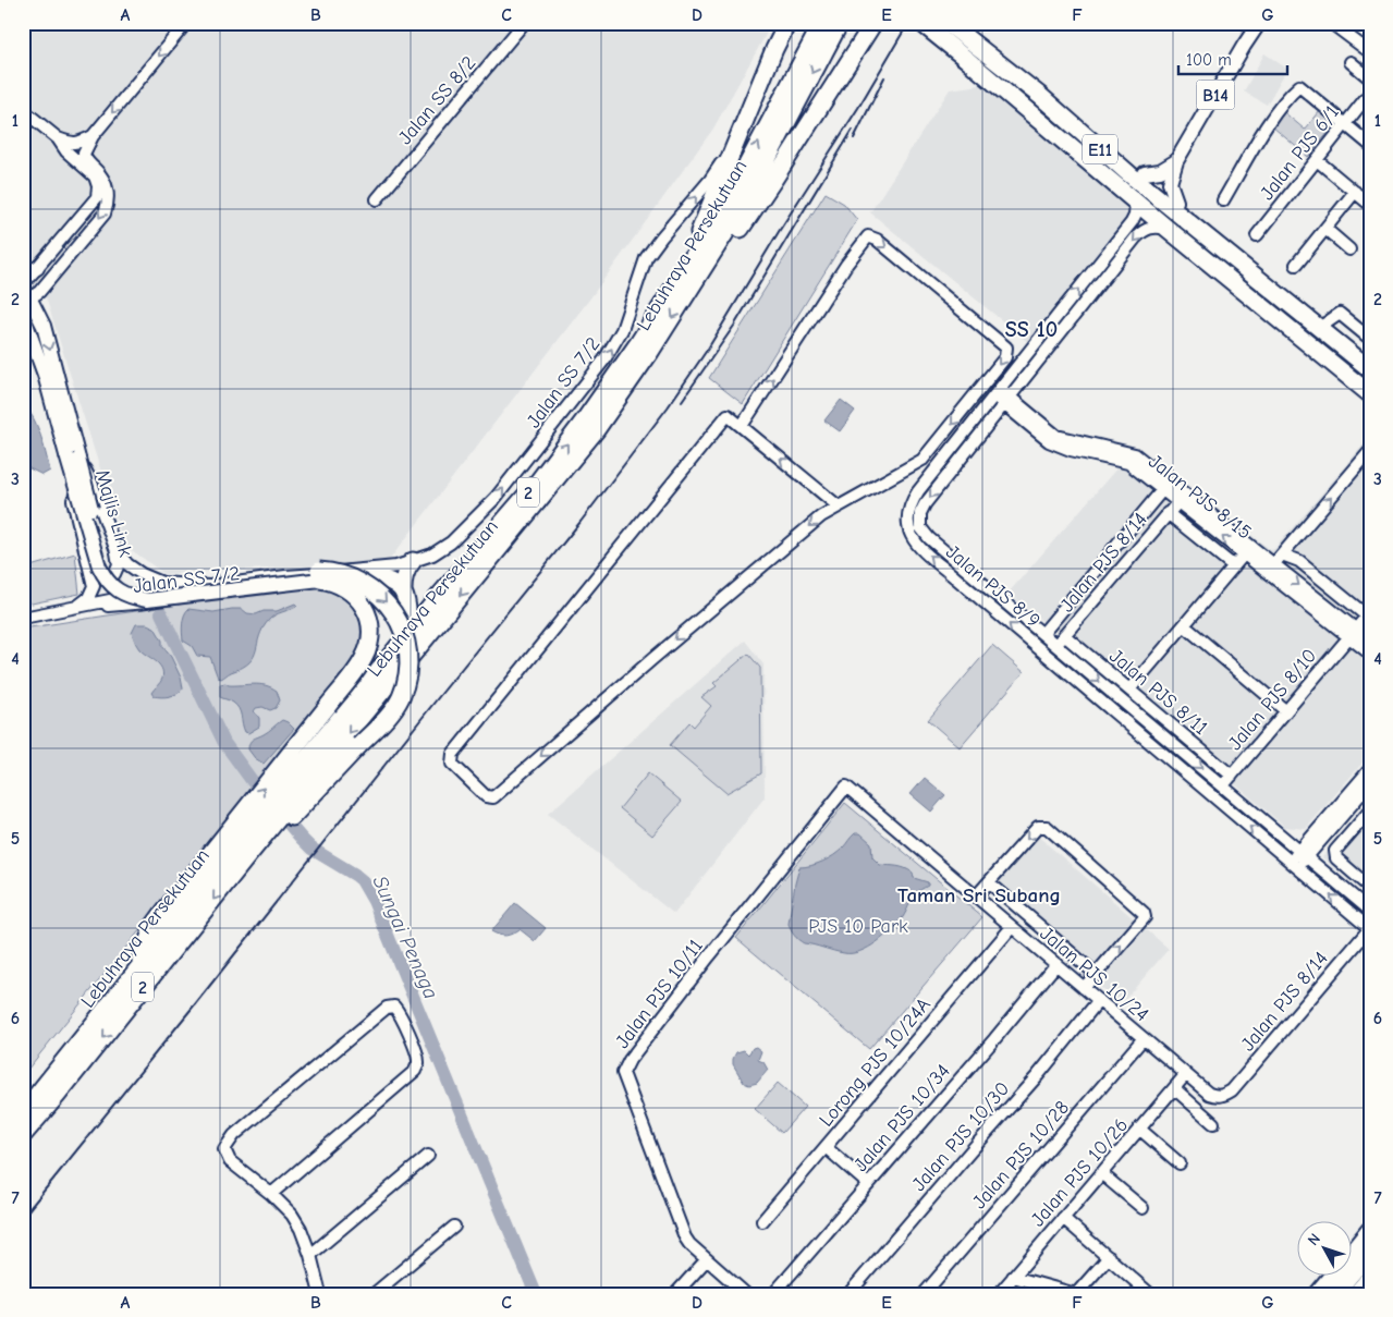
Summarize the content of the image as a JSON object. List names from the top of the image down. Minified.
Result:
{"streets":{"highway":["E11","Lebuhraya Persekutuan","2"],"main road":["B14","Majlis Link"],"street":["Jalan SS 8/2","Jalan PJS 6/1","Jalan SS 7/2","Jalan PJS 8/15","Jalan PJS 8/14","Jalan PJS 8/9","Jalan PJS 8/11","Jalan PJS 8/10","Jalan PJS 10/24","Jalan PJS 10/11","Lorong PJS 10/24A","Jalan PJS 10/34","Jalan PJS 10/30","Jalan PJS 10/28","Jalan PJS 10/26"]},"crossings":[["Jalan PJS 8/15","Jalan PJS 8/14"],["Jalan PJS 8/15","Jalan PJS 8/10"],["Jalan PJS 8/14","Jalan PJS 8/9"],["Jalan PJS 8/14","Jalan PJS 8/11"],["Jalan PJS 8/14","Jalan PJS 10/24"],["Jalan PJS 8/9","Jalan PJS 8/10"],["Jalan PJS 8/11","Jalan PJS 8/10"],["Jalan PJS 10/24","Jalan PJS 10/11"],["Jalan PJS 10/24","Lorong PJS 10/24A"],["Jalan PJS 10/24","Jalan PJS 10/34"],["Jalan PJS 10/24","Jalan PJS 10/30"],["Jalan PJS 10/24","Jalan PJS 10/28"],["Jalan PJS 10/24","Jalan PJS 10/26"]],"one_way":["Jalan SS 7/2"],"districts":["SS 10","Taman Sri Subang"],"water":["Sungai Penaga"],"parks":["PJS 10 Park"],"scale_bar":"100 m","north":"top left","grid":{"columns":["A","B","C","D","E","F","G"],"rows":["1","2","3","4","5","6","7"]}}
